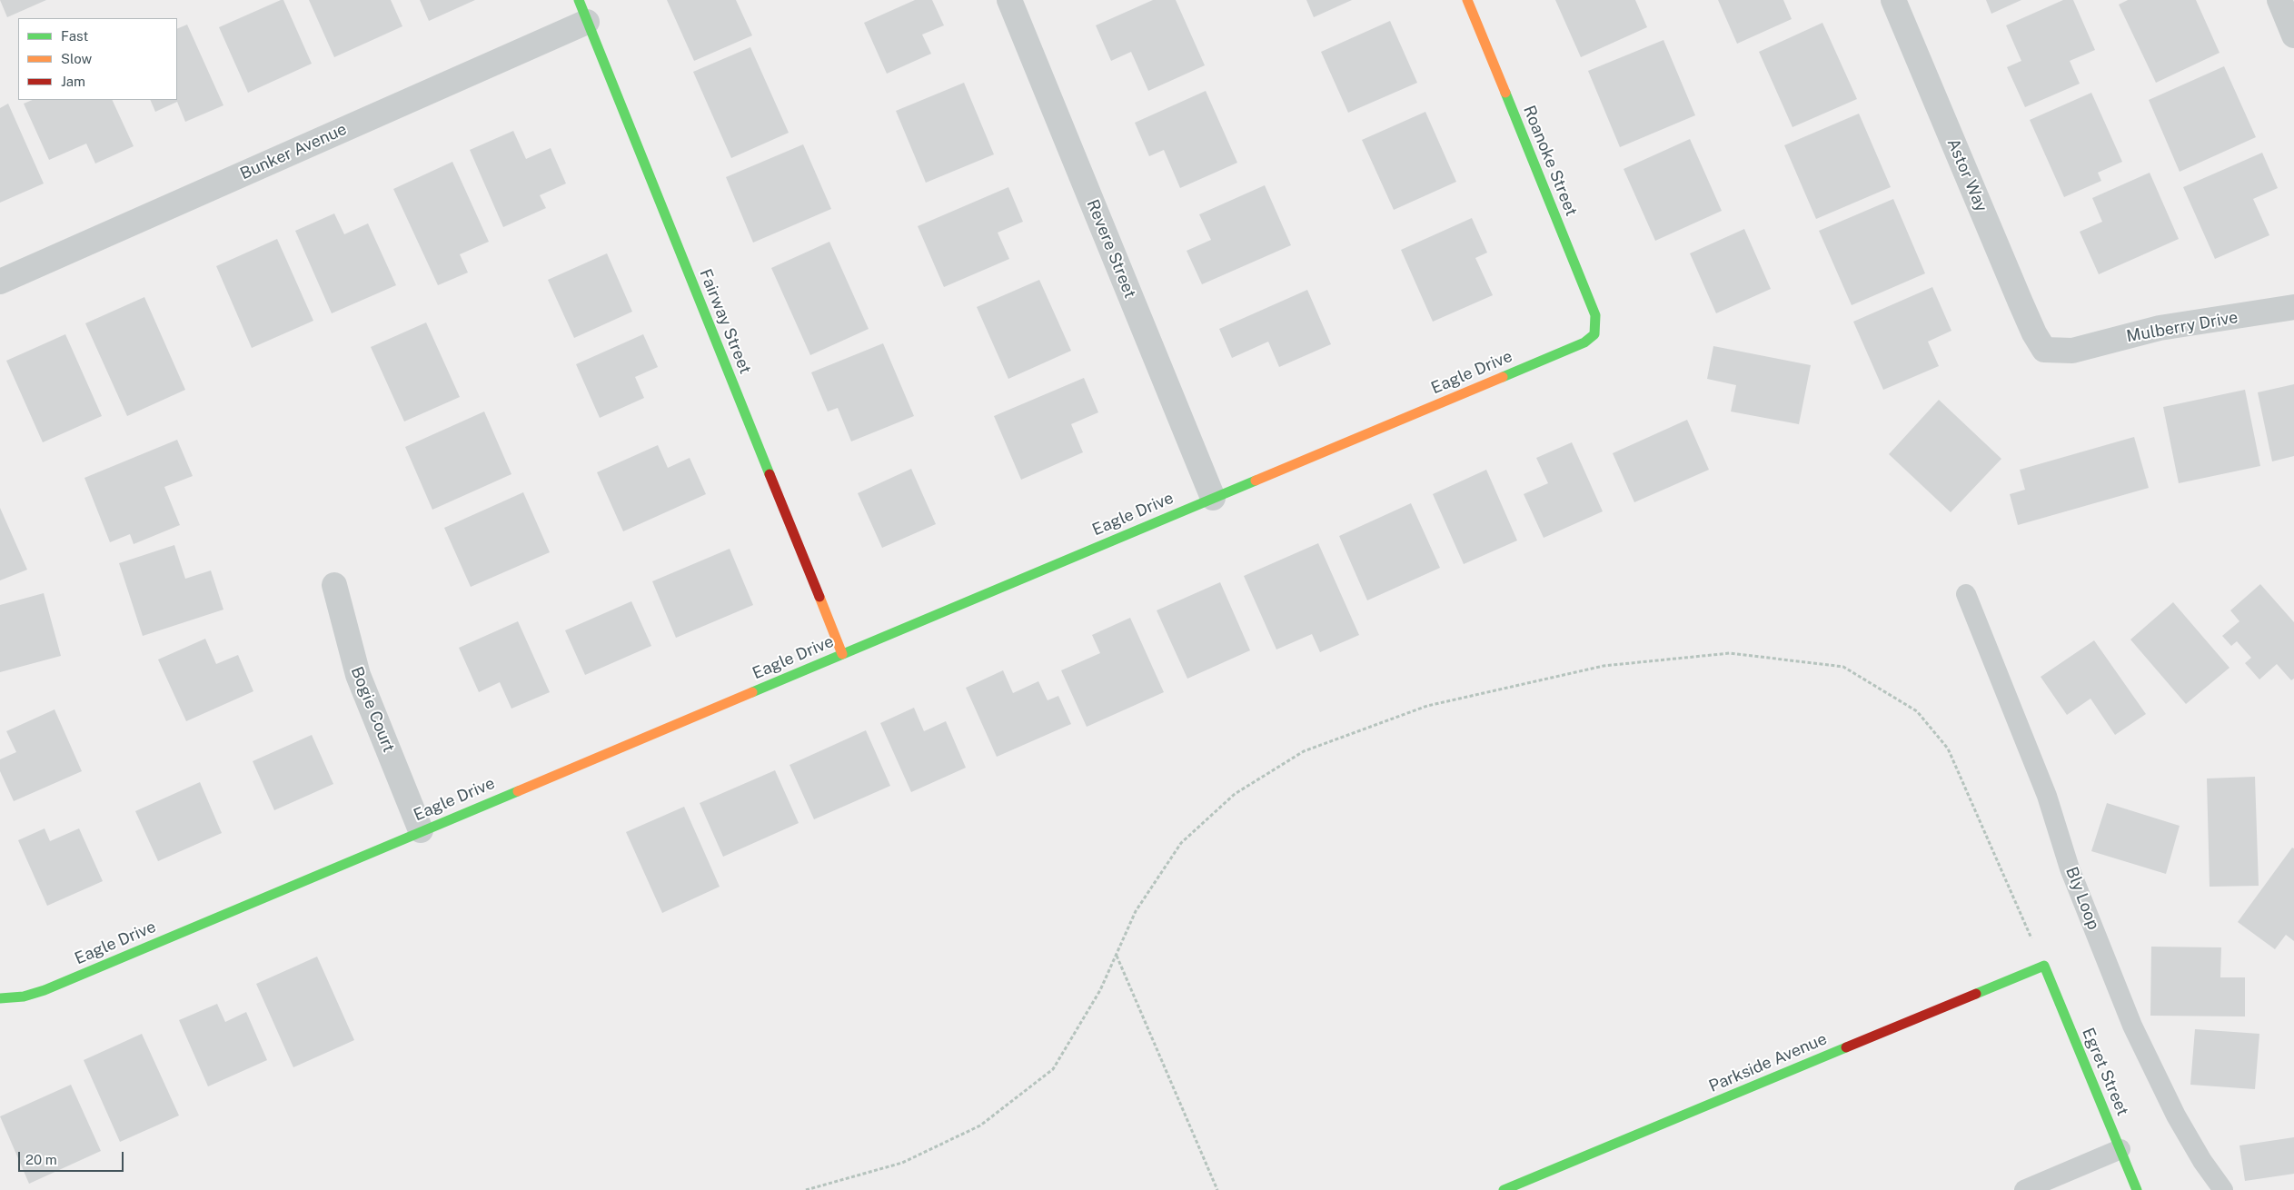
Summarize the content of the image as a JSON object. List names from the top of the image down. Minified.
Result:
{"streets":{"street":["Bunker Avenue","Roanoke Street","Astor Way","Revere Street","Fairway Street","Mulberry Drive","Eagle Drive","Bogie Court","Parkside Avenue","Egret Street"],"lane":["Bly Loop"]},"crossings":[["Bunker Avenue","Fairway Street"],["Roanoke Street","Eagle Drive"],["Astor Way","Mulberry Drive"],["Revere Street","Eagle Drive"],["Fairway Street","Eagle Drive"],["Eagle Drive","Bogie Court"],["Parkside Avenue","Egret Street"]],"legend":["Fast","Slow","Jam"],"scale_bar":"20 m"}
